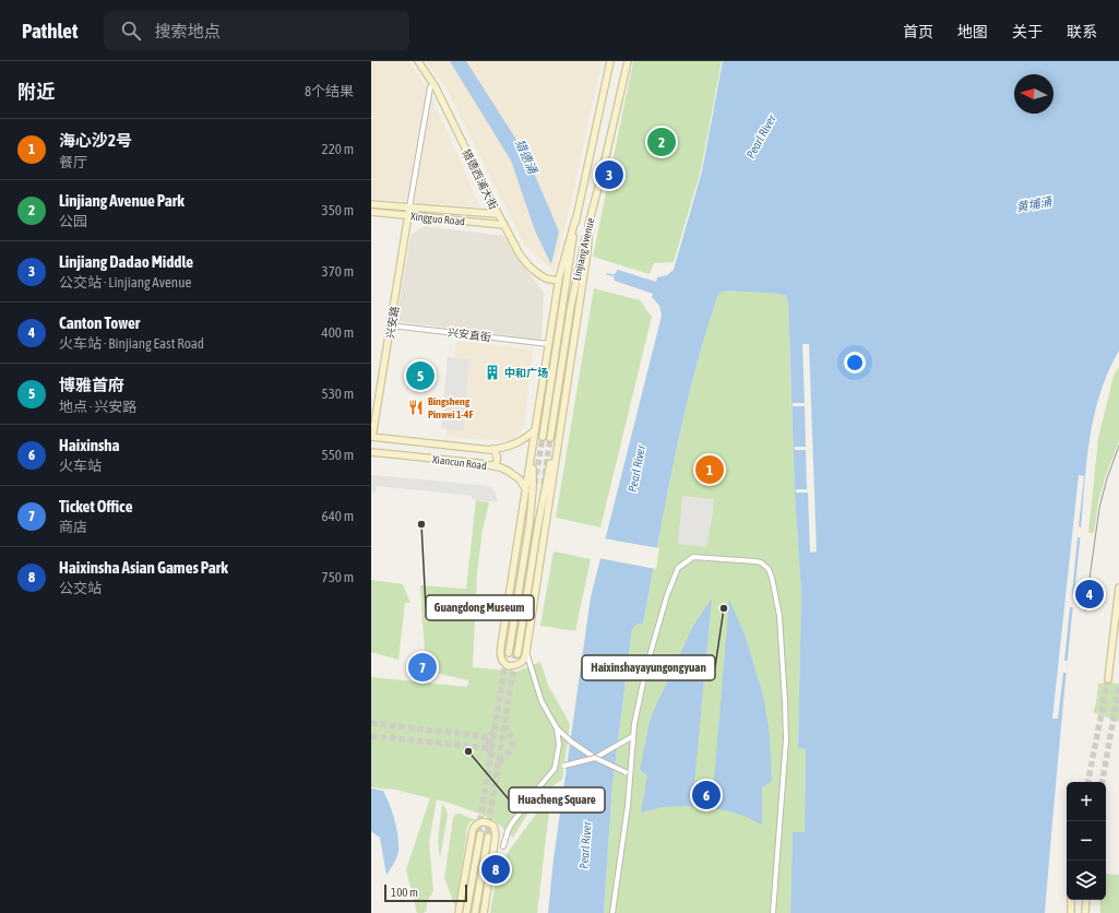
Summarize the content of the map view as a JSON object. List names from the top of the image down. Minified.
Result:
{"streets":{"main road":["猎德西浦大街","Xingguo Road","Linjiang Avenue","兴安路","Xiancun Road"],"street":["兴安直街"]},"crossings":[["猎德西浦大街","Xingguo Road"],["Xingguo Road","兴安路"],["兴安路","兴安直街"],["兴安路","Xiancun Road"]],"water":["Pearl River","猎德涌","黄埔涌"],"places":{"building":["中和广场"],"restaurant":["Bingsheng Pinwei 1-4F"],"other":["Guangdong Museum","Haixinshayayungongyuan","Huacheng Square"]},"scale_bar":"100 m","north":"left","page":{"header":"Pathlet","search":"搜索地点","nav":["首页","地图","关于","联系"],"heading":["附近","8个结果"],"list":[{"mark":"1","name":"海心沙2号","note":"餐厅","value":"220 m"},{"mark":"2","name":"Linjiang Avenue Park","note":"公园","value":"350 m"},{"mark":"3","name":"Linjiang Dadao Middle","note":"公交站 · Linjiang Avenue","value":"370 m"},{"mark":"4","name":"Canton Tower","note":"火车站 · Binjiang East Road","value":"400 m"},{"mark":"5","name":"博雅首府","note":"地点 · 兴安路","value":"530 m"},{"mark":"6","name":"Haixinsha","note":"火车站","value":"550 m"},{"mark":"7","name":"Ticket Office","note":"商店","value":"640 m"},{"mark":"8","name":"Haixinsha Asian Games Park","note":"公交站","value":"750 m"}],"pins":["2","3","5","1","4","7","6","8"],"map_buttons":["+","−"],"scale":"100 m"}}
